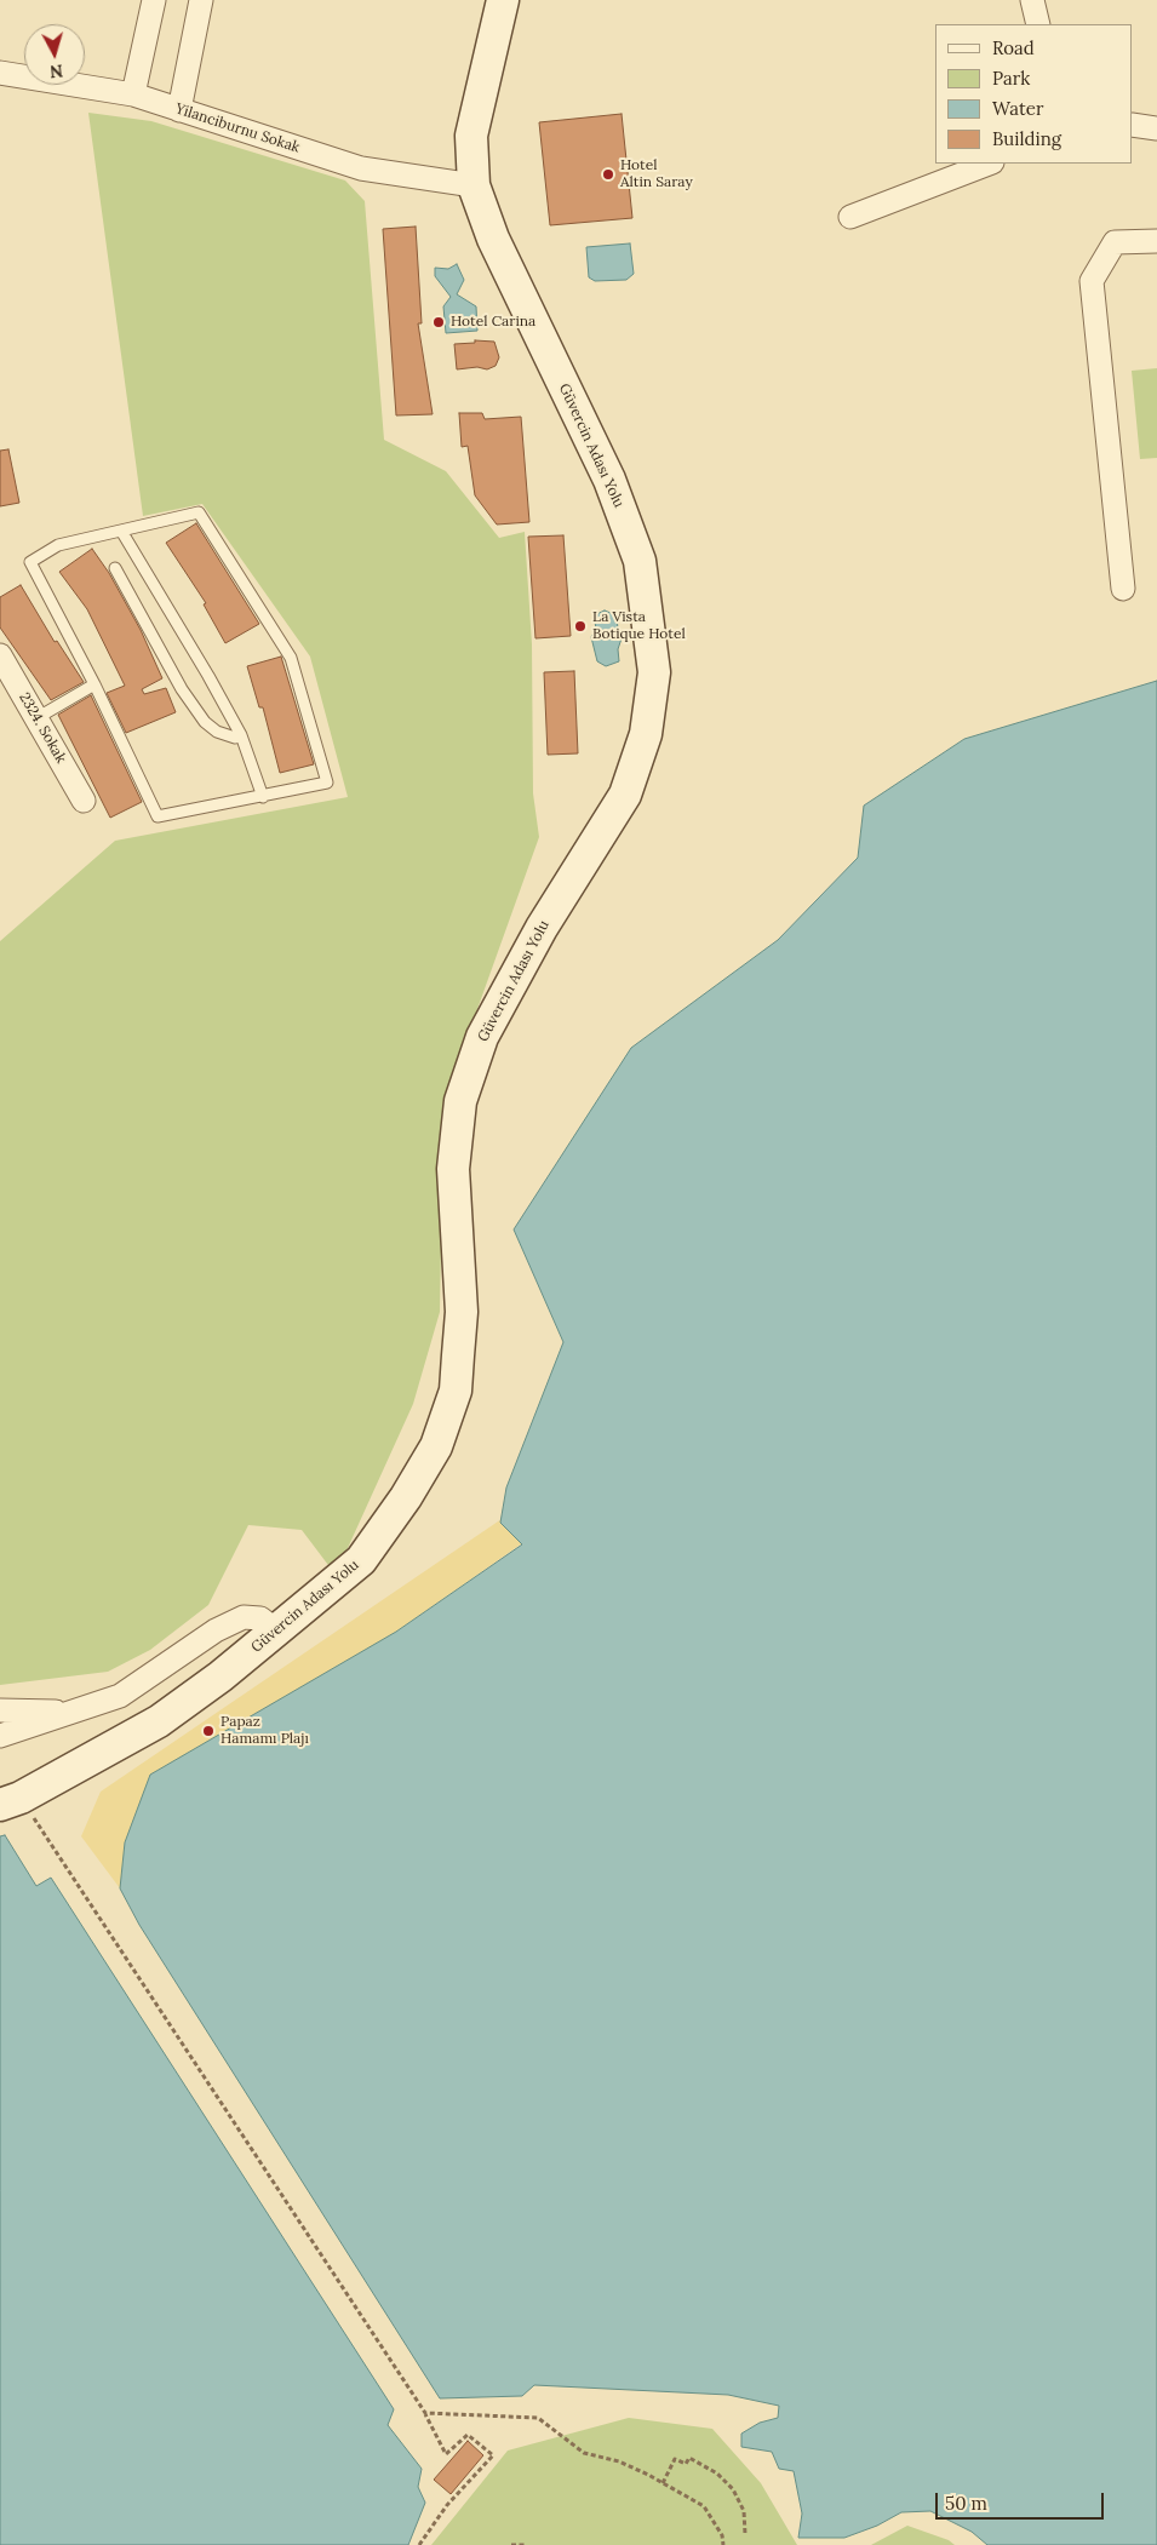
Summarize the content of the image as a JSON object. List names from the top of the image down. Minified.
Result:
{"streets":{"main road":["Güvercin Adası Yolu"],"street":["Yilanciburnu Sokak","2324. Sokak"]},"crossings":[["Yilanciburnu Sokak","Güvercin Adası Yolu"]],"places":["Hotel Altin Saray","Hotel Carina","La Vista Botique Hotel","Papaz Hamamı Plajı"],"legend":["Road","Park","Water","Building"],"scale_bar":"50 m","north":"bottom"}
